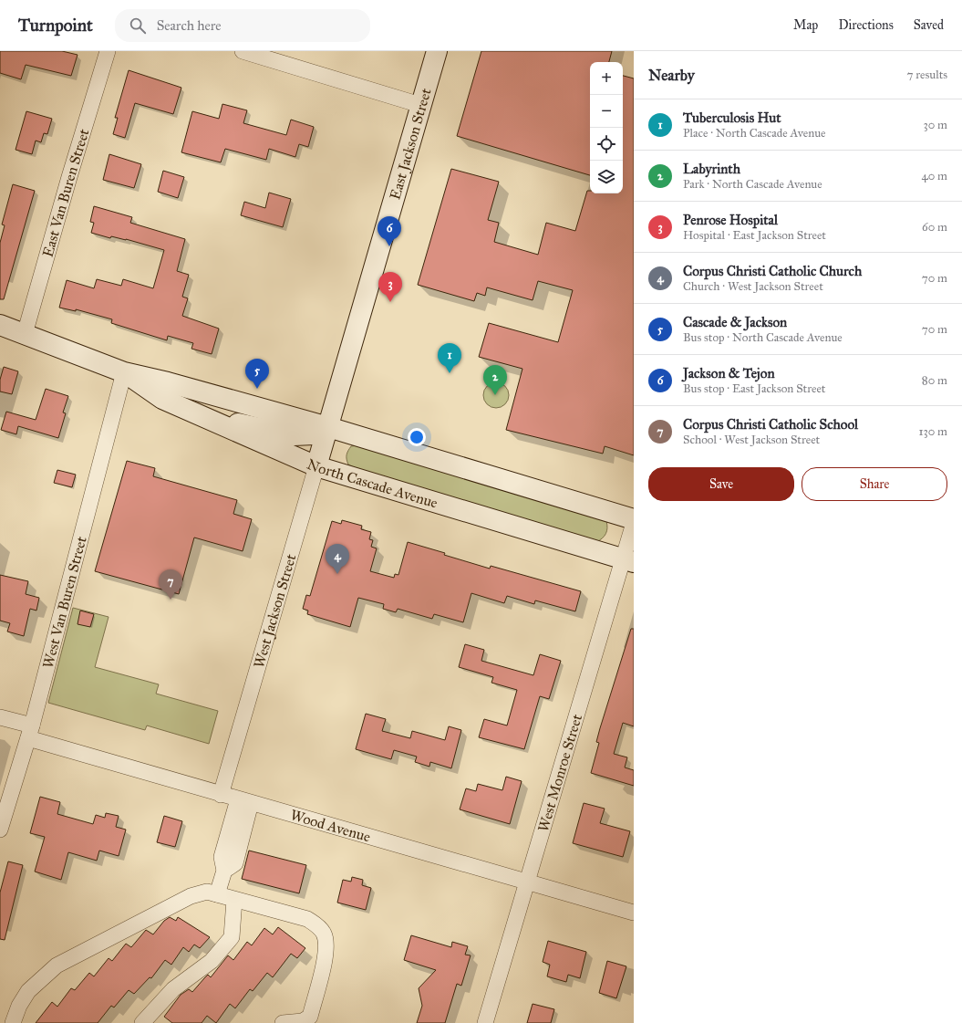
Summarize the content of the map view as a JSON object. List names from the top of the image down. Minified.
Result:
{"streets":{"main road":["East Jackson Street","North Cascade Avenue","West Jackson Street"],"street":["East Van Buren Street","West Van Buren Street","West Monroe Street","Wood Avenue"]},"crossings":[["East Jackson Street","North Cascade Avenue"],["East Jackson Street","West Jackson Street"],["East Van Buren Street","North Cascade Avenue"],["North Cascade Avenue","West Van Buren Street"],["North Cascade Avenue","West Jackson Street"],["North Cascade Avenue","West Monroe Street"],["West Van Buren Street","Wood Avenue"],["West Jackson Street","Wood Avenue"],["West Monroe Street","Wood Avenue"]],"page":{"header":"Turnpoint","search":"Search here","nav":["Map","Directions","Saved"],"heading":["Nearby","7 results"],"map_buttons":["+","−"],"list":[{"mark":"1","name":"Tuberculosis Hut","note":"Place · North Cascade Avenue","value":"30 m"},{"mark":"2","name":"Labyrinth","note":"Park · North Cascade Avenue","value":"40 m"},{"mark":"3","name":"Penrose Hospital","note":"Hospital · East Jackson Street","value":"60 m"},{"mark":"4","name":"Corpus Christi Catholic Church","note":"Church · West Jackson Street","value":"70 m"},{"mark":"5","name":"Cascade & Jackson","note":"Bus stop · North Cascade Avenue","value":"70 m"},{"mark":"6","name":"Jackson & Tejon","note":"Bus stop · East Jackson Street","value":"80 m"},{"mark":"7","name":"Corpus Christi Catholic School","note":"School · West Jackson Street","value":"130 m"}],"pins":["6","3","1","5","2","4","7"],"buttons":["Save","Share"]}}
